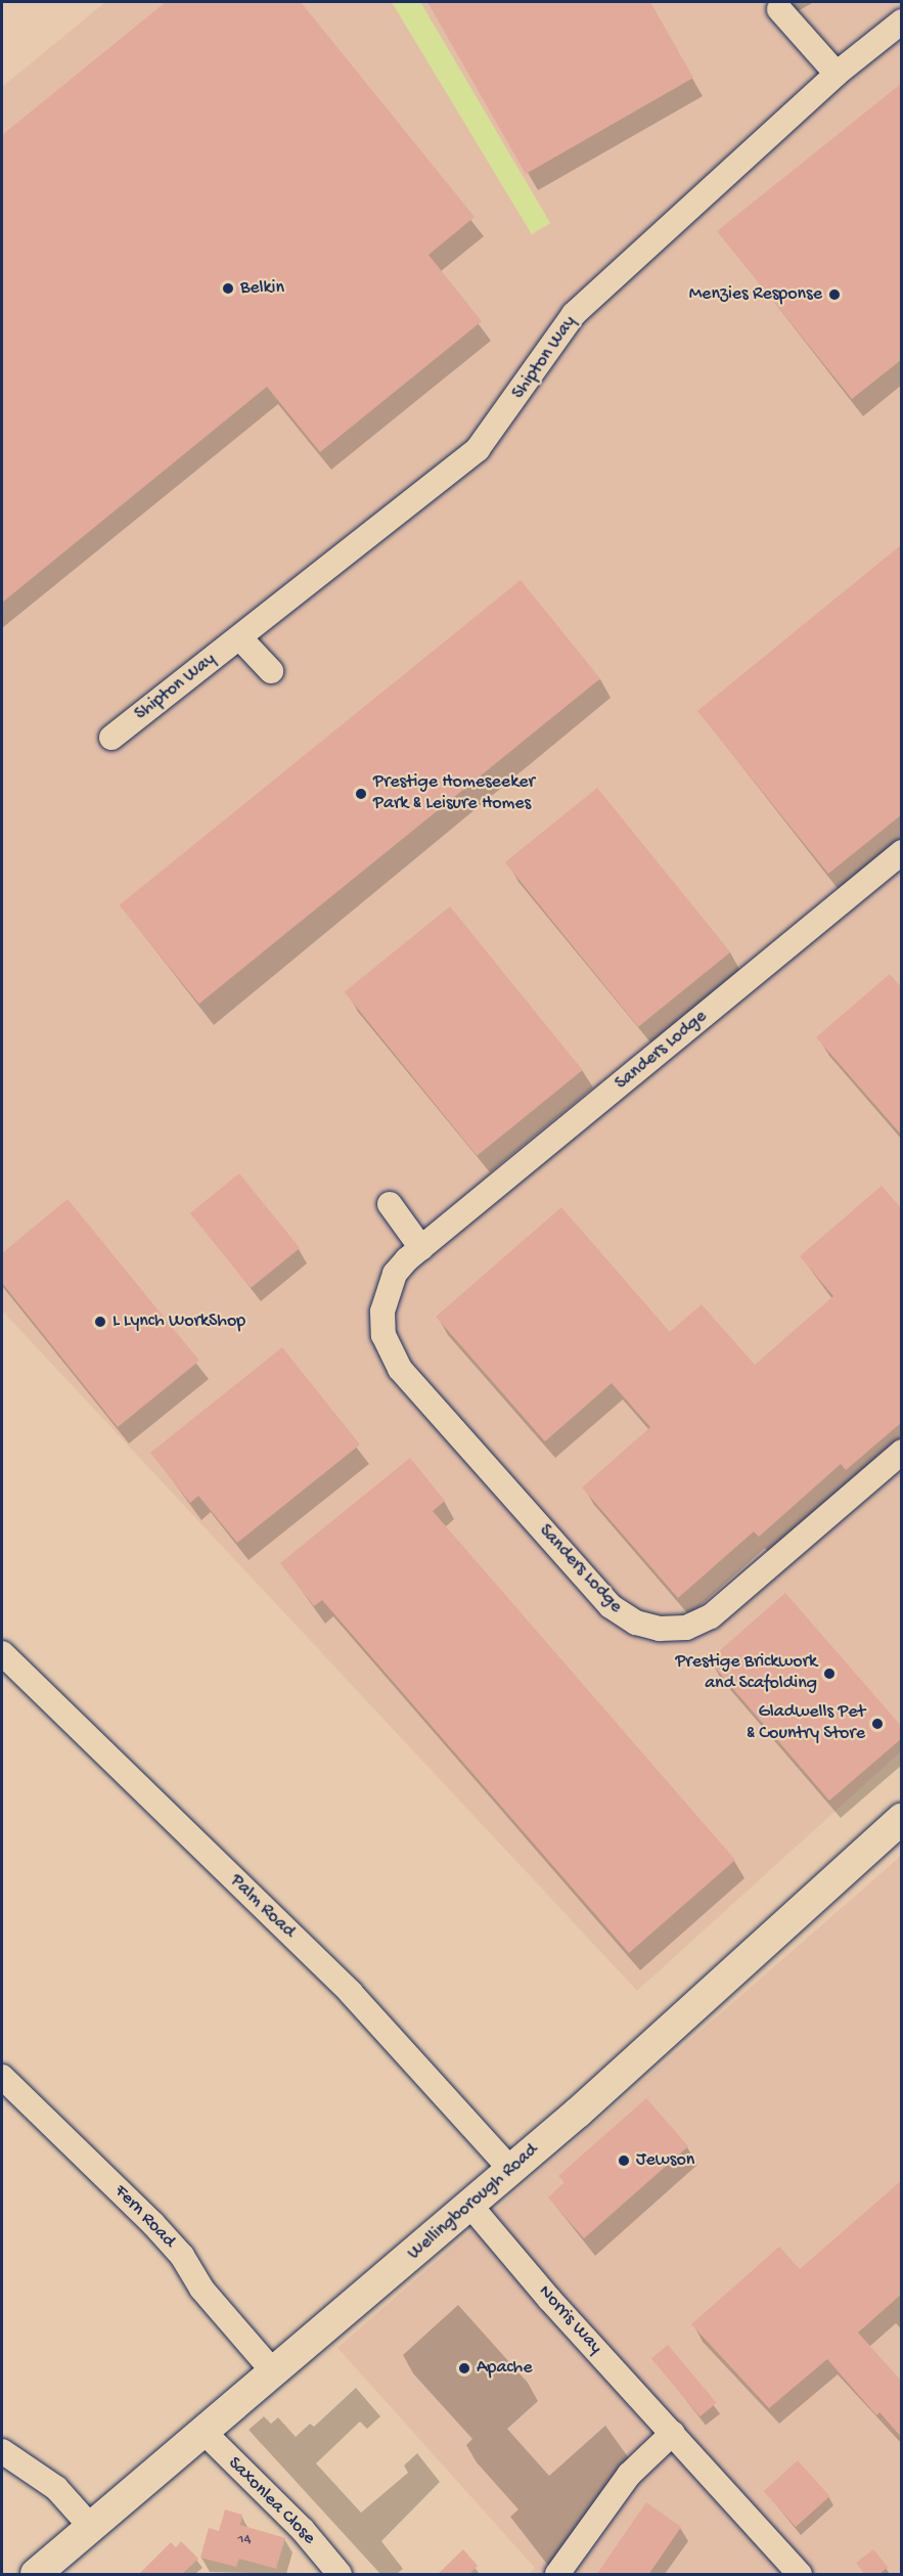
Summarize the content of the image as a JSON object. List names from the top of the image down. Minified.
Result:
{"streets":{"main road":["Wellingborough Road"],"street":["Shipton Way","Sanders Lodge","Palm Road","Fern Road","Norris Way","Saxonlea Close"]},"crossings":[["Palm Road","Wellingborough Road"],["Wellingborough Road","Fern Road"],["Wellingborough Road","Norris Way"],["Wellingborough Road","Saxonlea Close"]],"places":["Belkin","Menzies Response","Prestige Homeseeker Park & Leisure Homes","L Lynch WorkShop","Prestige Brickwork and Scafolding","Gladwells Pet & Country Store","Jewson","Apache"],"house_numbers":["14"]}
